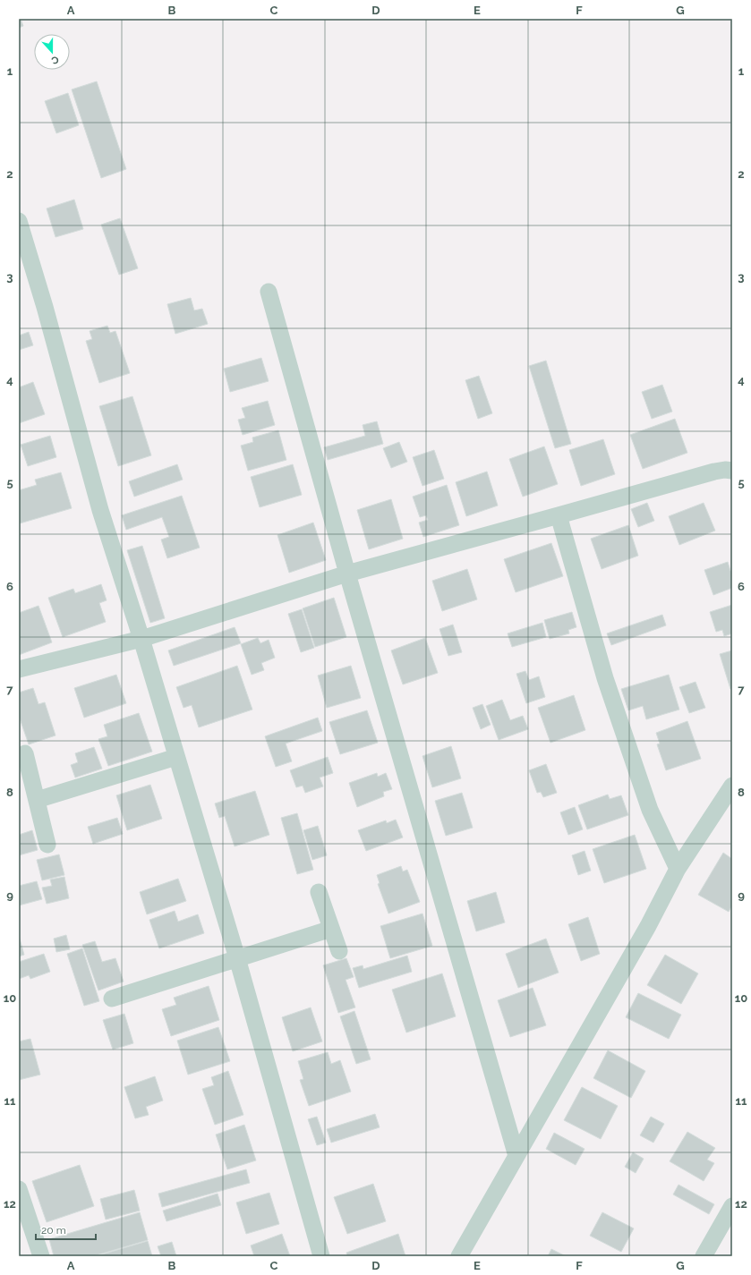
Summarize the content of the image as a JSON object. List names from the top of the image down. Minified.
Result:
{"scale_bar":"20 m","north":"bottom","grid":{"columns":["A","B","C","D","E","F","G"],"rows":["1","2","3","4","5","6","7","8","9","10","11","12"]}}
